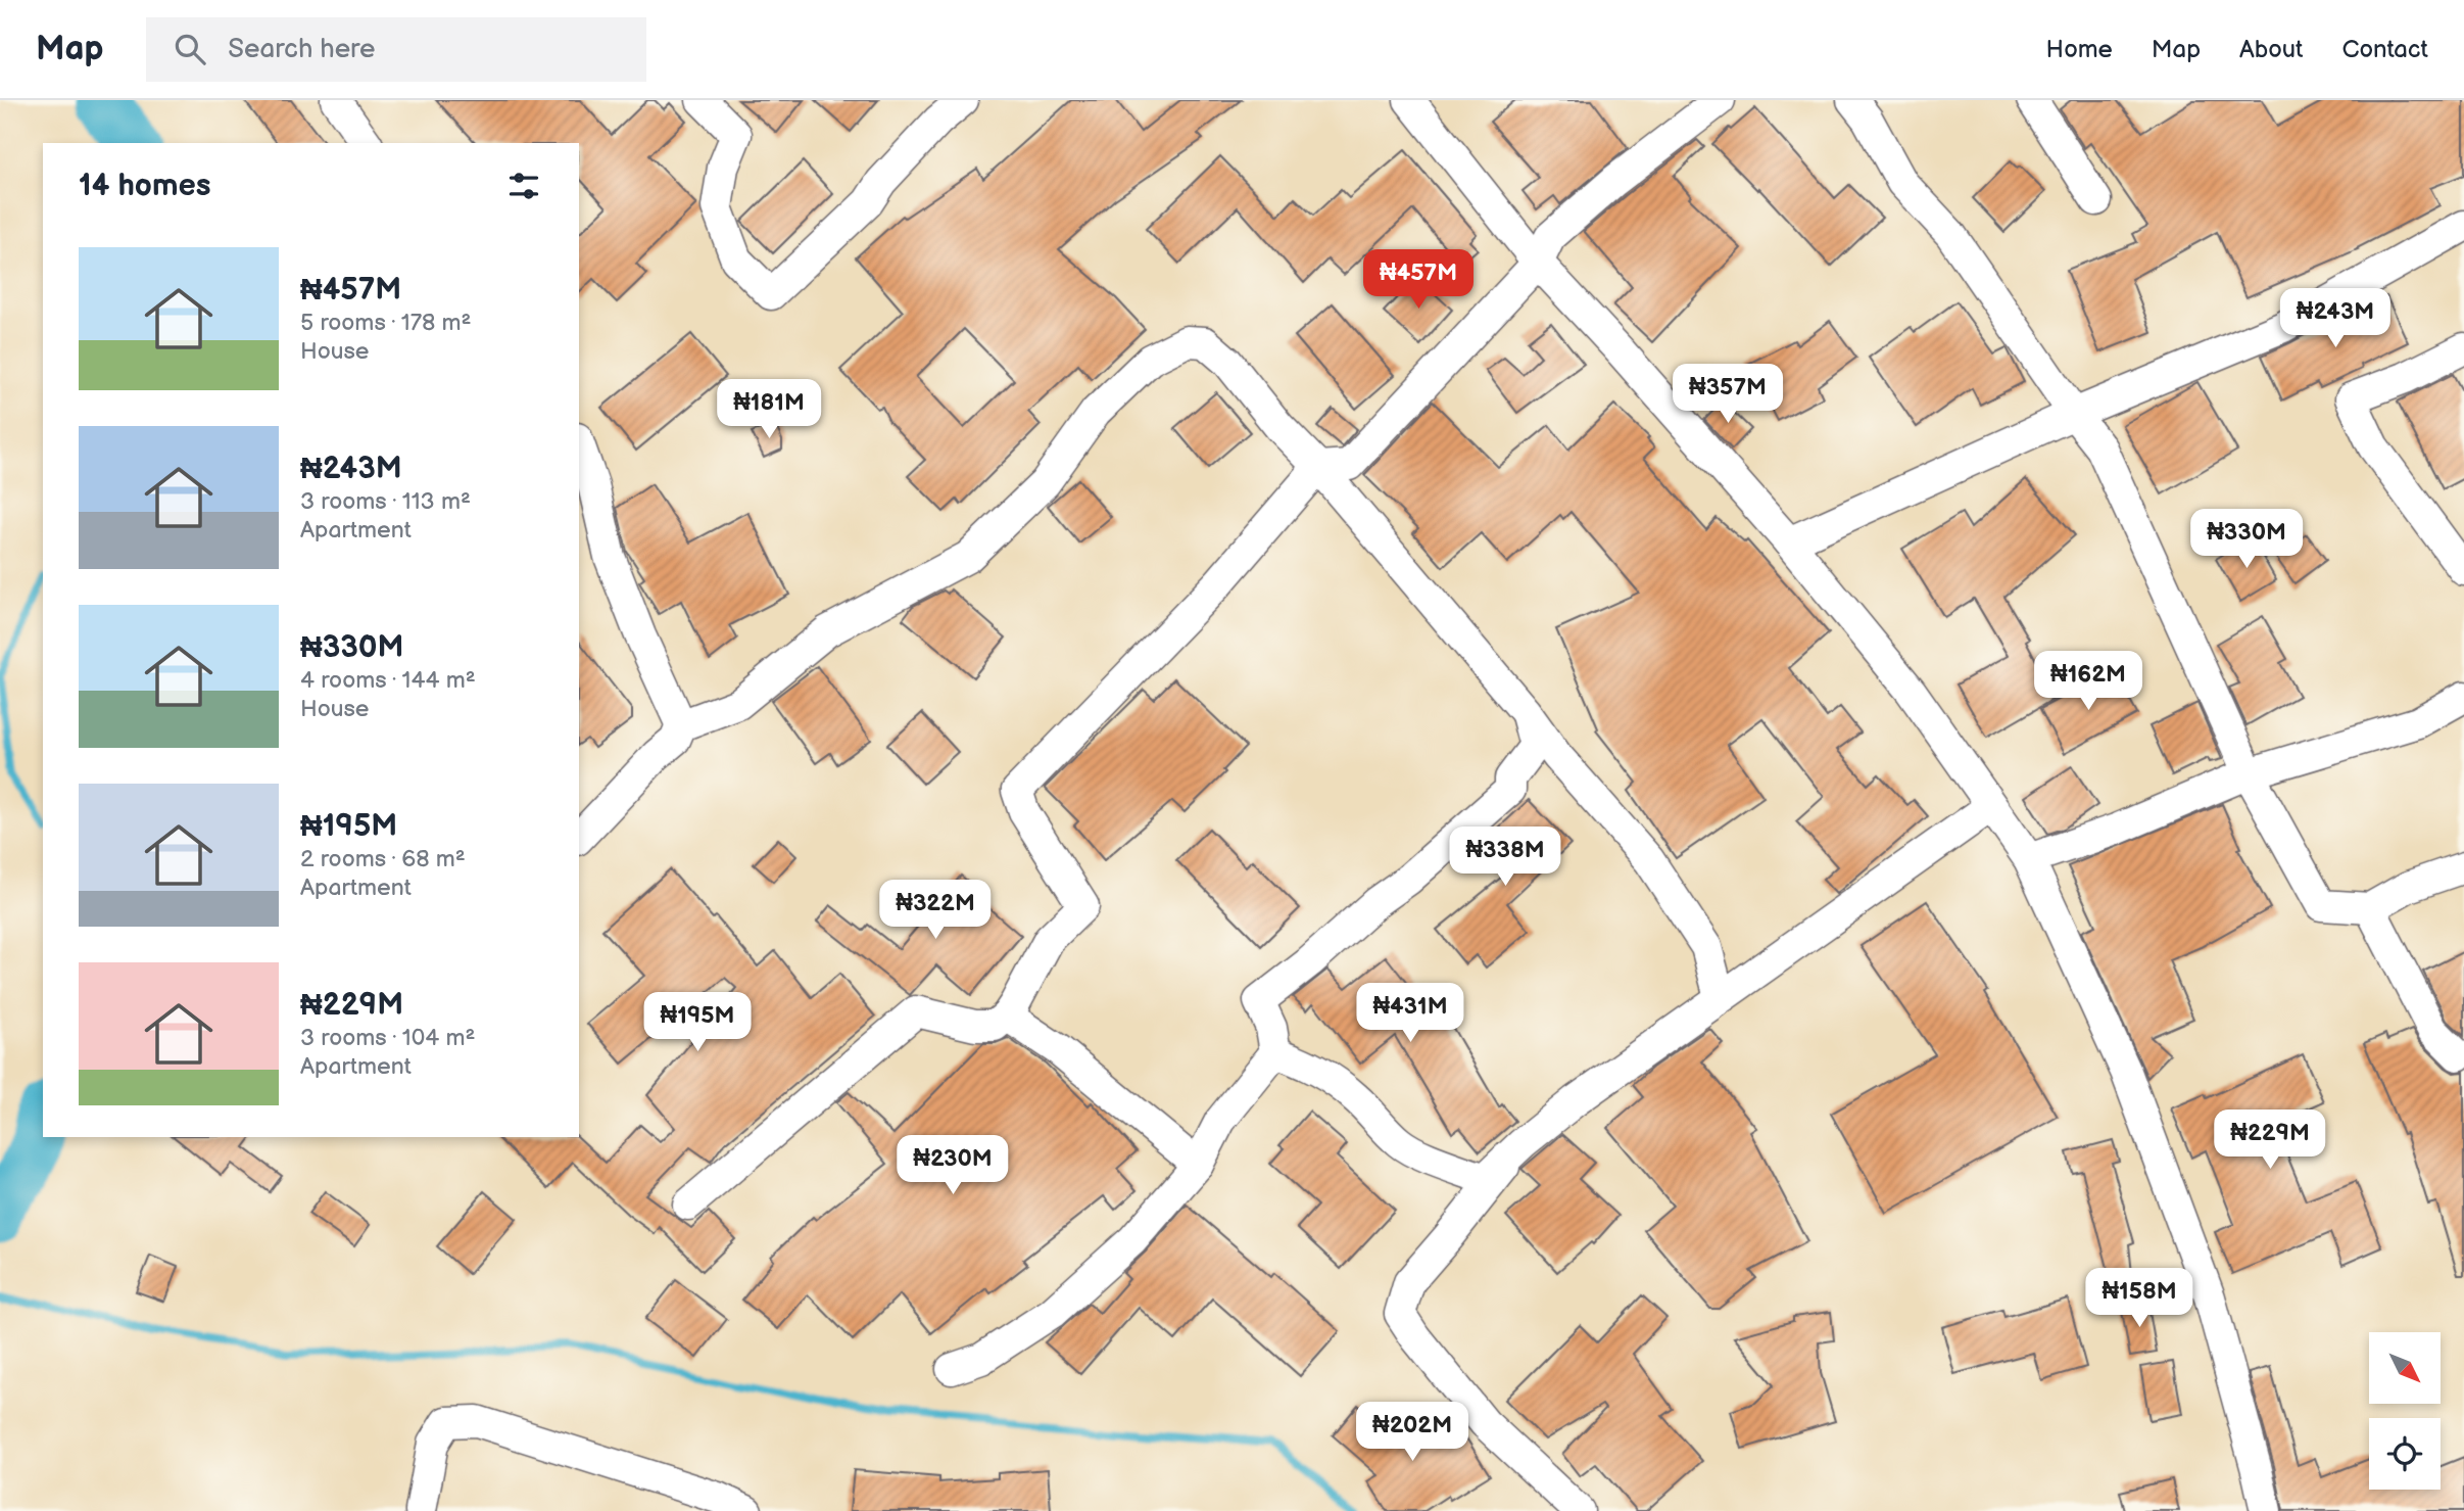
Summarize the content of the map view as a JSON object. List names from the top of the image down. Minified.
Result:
{"north":"bottom right","page":{"header":"Map","search":"Search here","nav":["Home","Map","About","Contact"],"heading":"14 homes","list":[{"name":"₦457M","note":"5 rooms · 178 m² · House"},{"name":"₦243M","note":"3 rooms · 113 m² · Apartment"},{"name":"₦330M","note":"4 rooms · 144 m² · House"},{"name":"₦195M","note":"2 rooms · 68 m² · Apartment"},{"name":"₦229M","note":"3 rooms · 104 m² · Apartment"}],"price":["₦457M","₦243M","₦357M","₦181M","₦330M","₦162M","₦338M","₦322M","₦431M","₦195M","₦229M","₦230M","₦158M","₦202M"]}}
